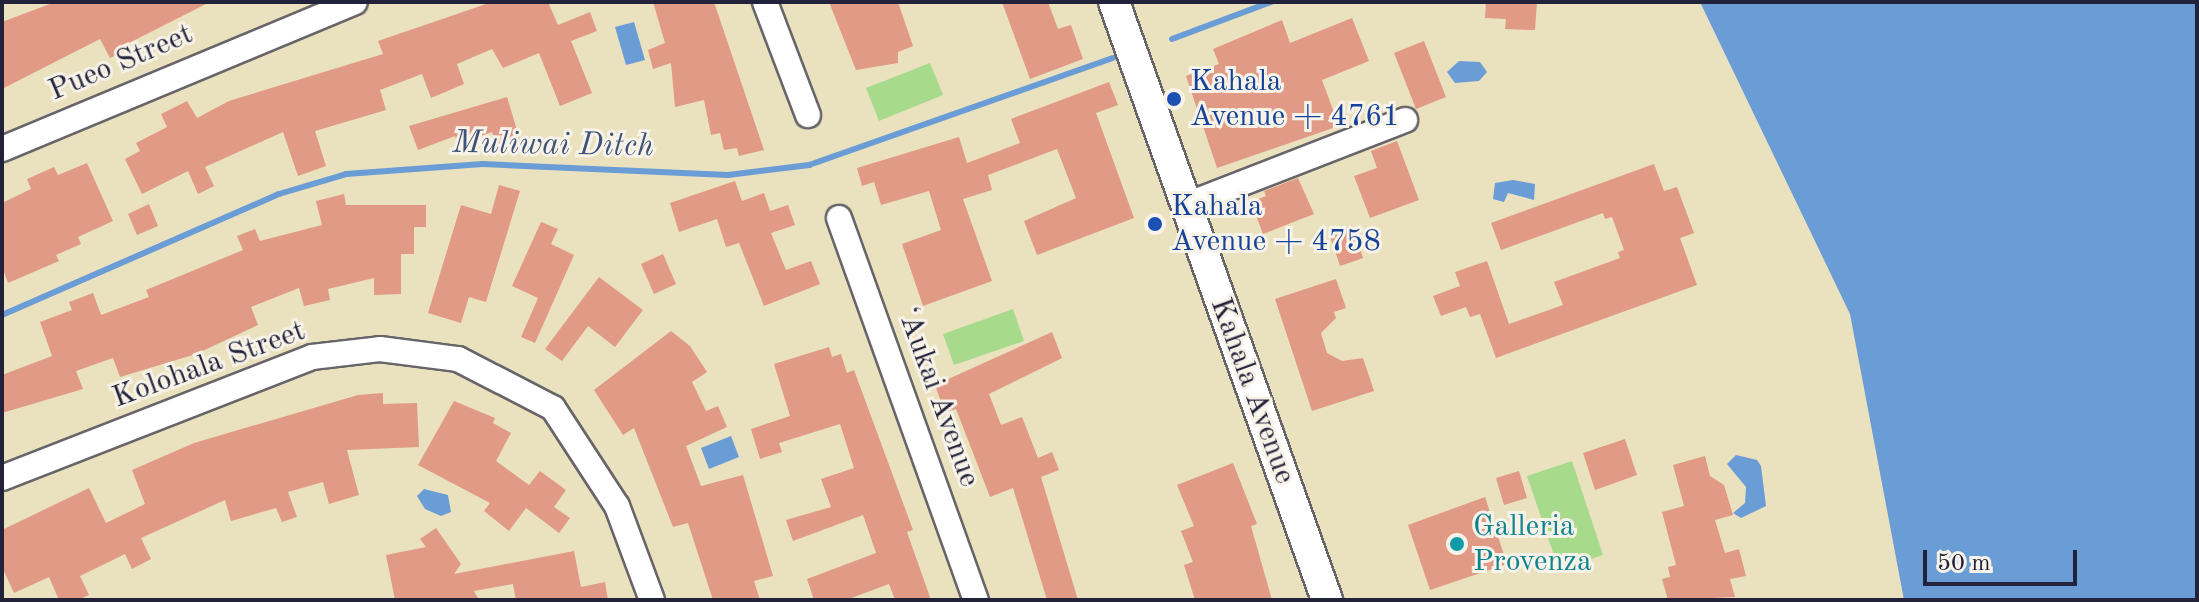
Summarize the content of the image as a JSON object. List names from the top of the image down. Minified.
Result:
{"streets":{"street":["Pueo Street","Kolohala Street","Kahala Avenue","ʻAukai Avenue"]},"water":["Muliwai Ditch"],"places":["Kahala Avenue + 4761","Kahala Avenue + 4758","Galleria Provenza"],"scale_bar":"50 m"}
